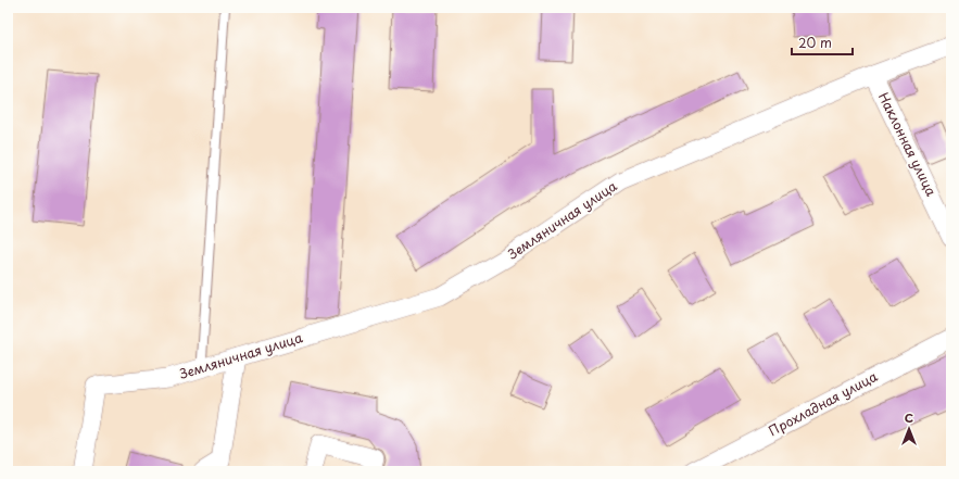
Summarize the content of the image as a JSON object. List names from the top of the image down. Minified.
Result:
{"streets":{"street":["Наклонная улица","Земляничная улица","Прохладная улица"]},"crossings":[["Наклонная улица","Земляничная улица"]],"scale_bar":"20 m","north":"top"}
